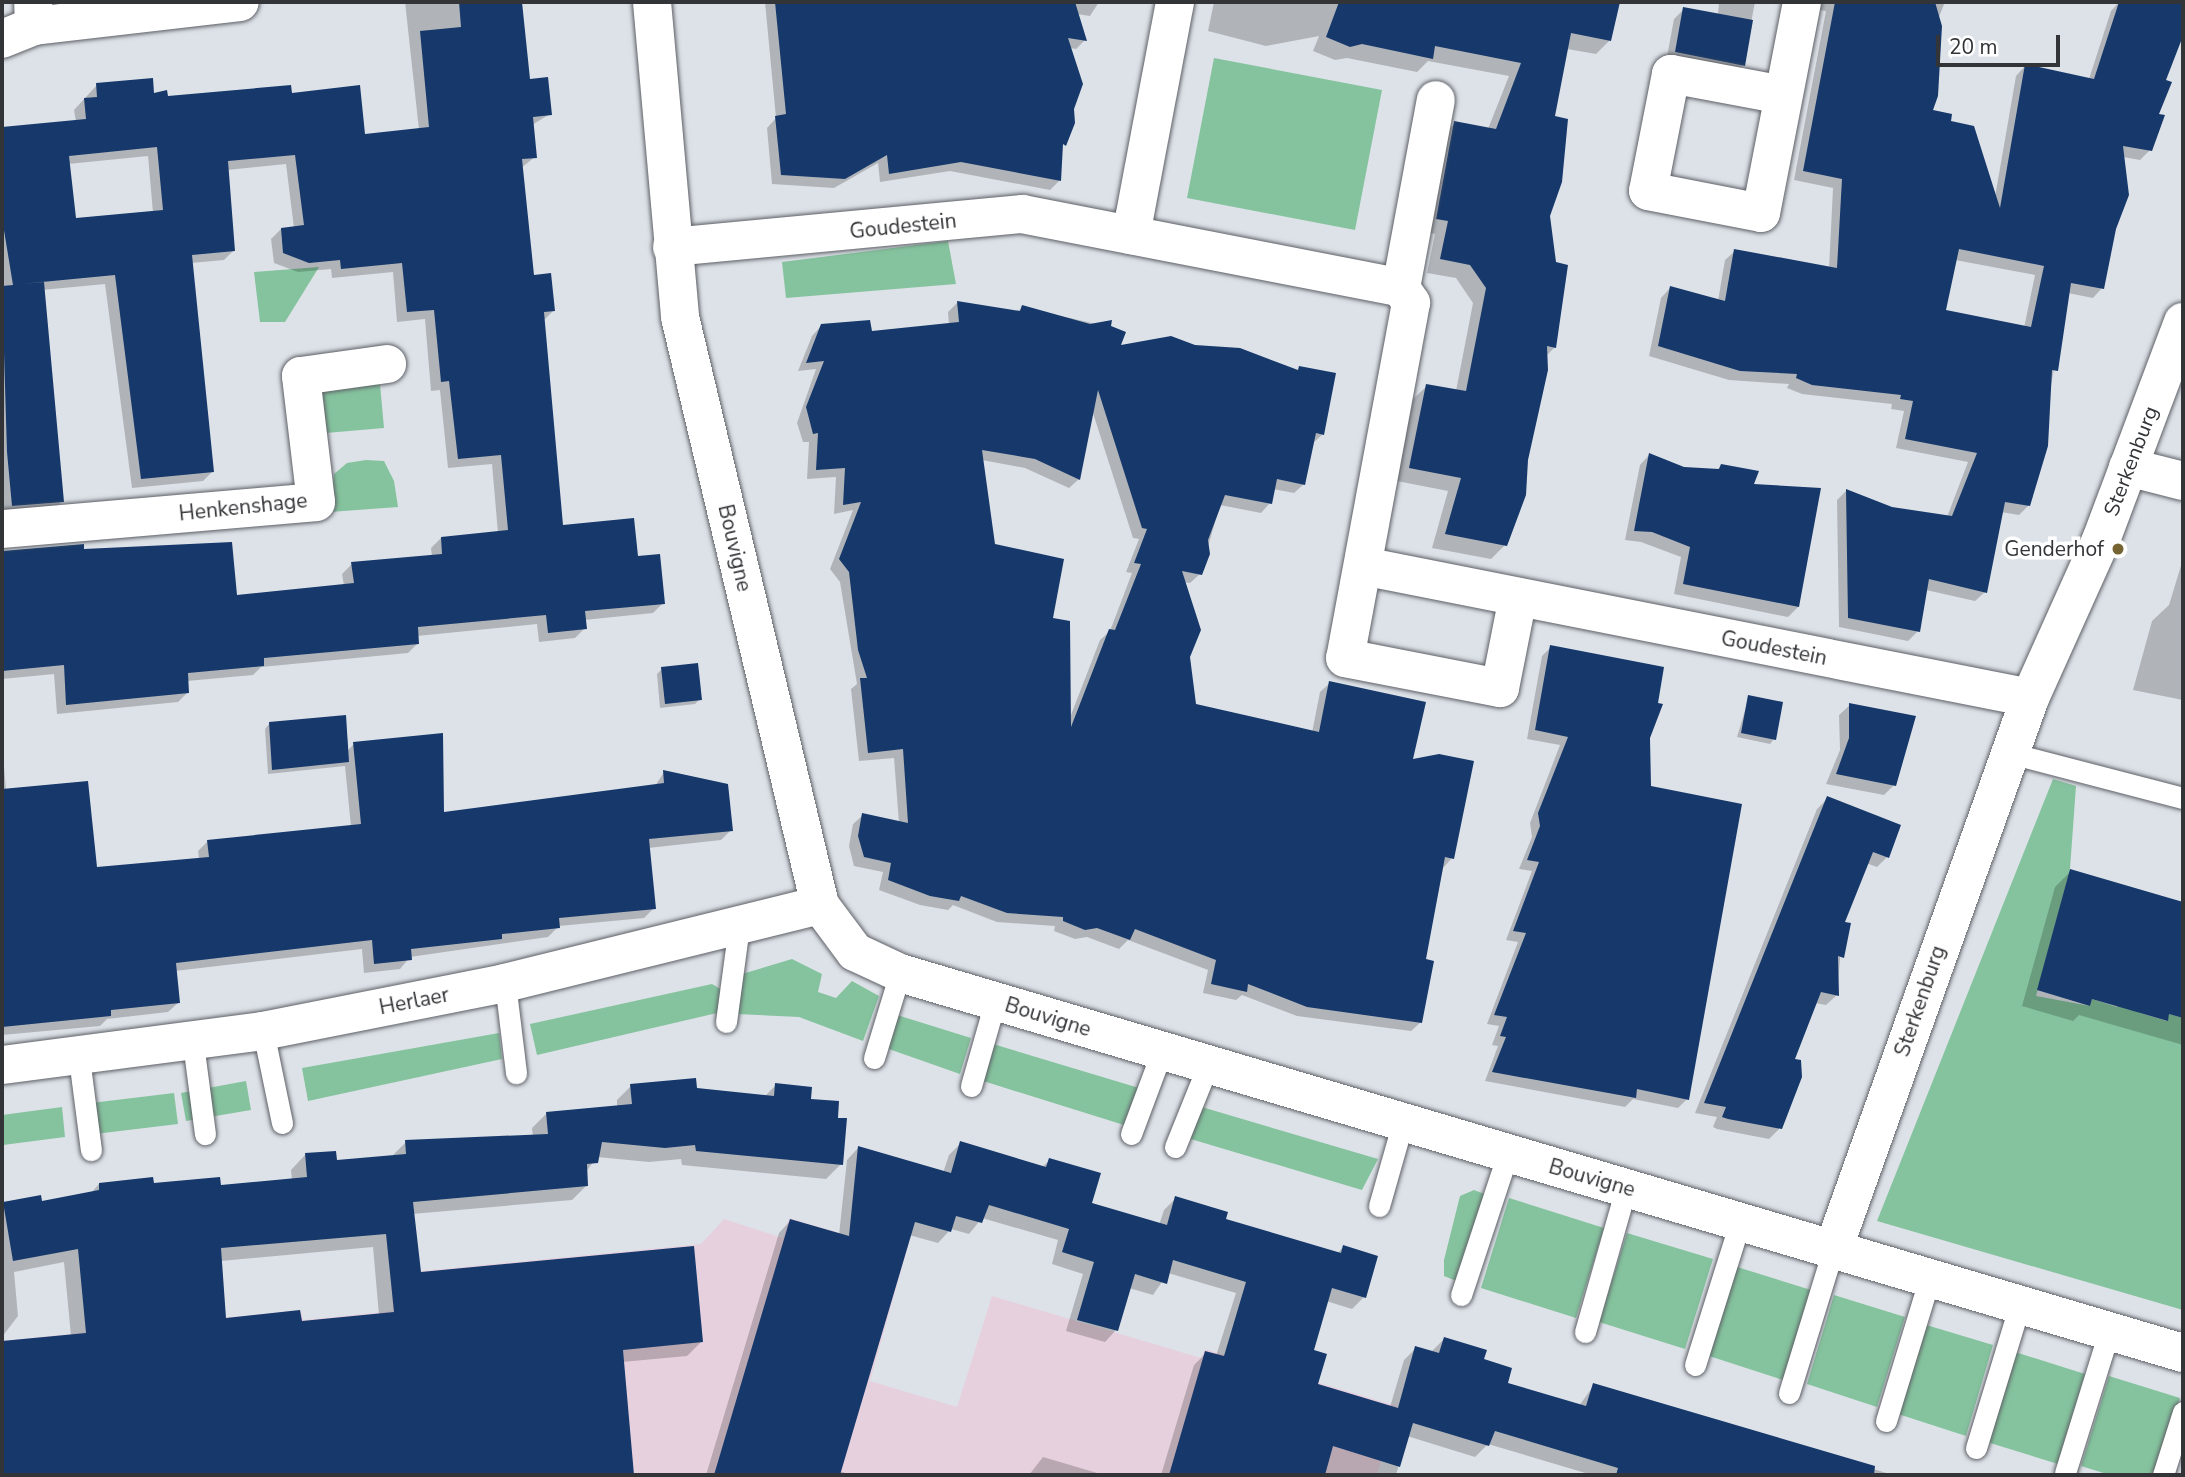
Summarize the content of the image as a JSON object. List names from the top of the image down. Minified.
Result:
{"streets":{"street":["Goudestein","Sterkenburg","Henkenshage","Bouvigne","Herlaer"]},"crossings":[["Goudestein","Sterkenburg"],["Goudestein","Bouvigne"],["Sterkenburg","Bouvigne"],["Bouvigne","Herlaer"]],"places":["Genderhof"],"scale_bar":"20 m"}
